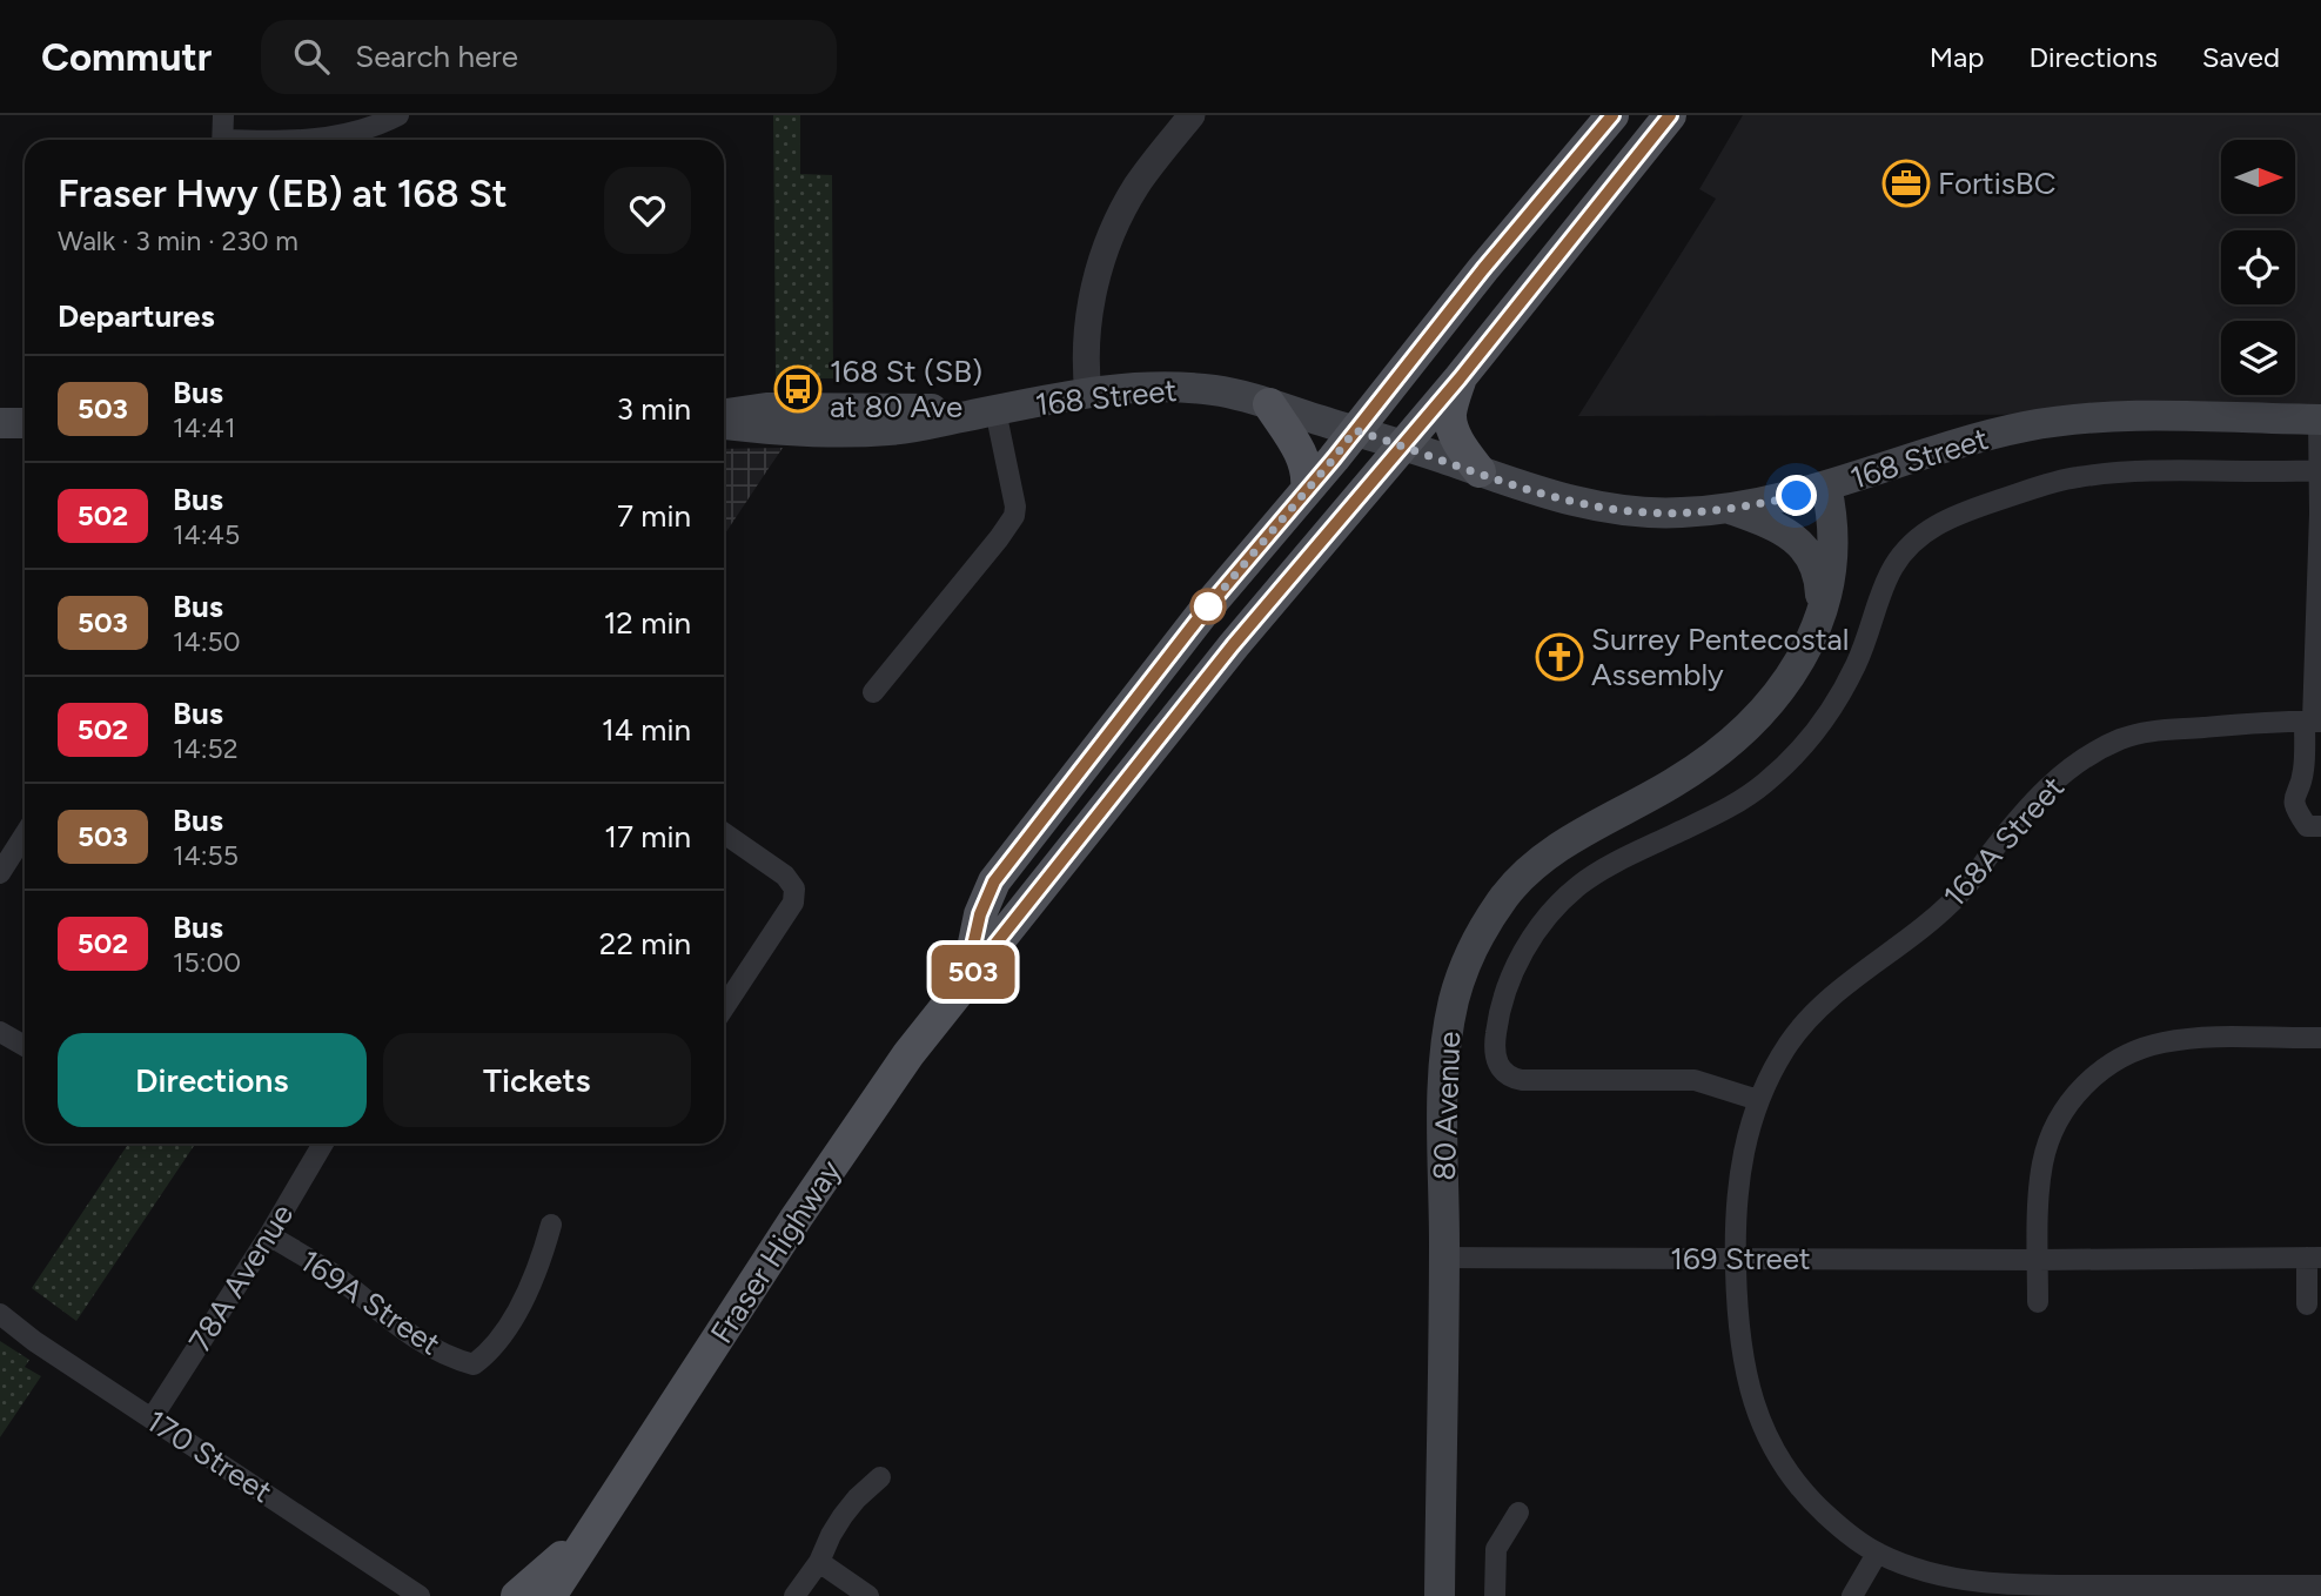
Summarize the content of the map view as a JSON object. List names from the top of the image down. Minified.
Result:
{"streets":{"main road":["168 Street","80 Avenue","Fraser Highway"],"street":["168A Street","169 Street","78A Avenue","169A Street","170 Street"]},"crossings":[["168 Street","80 Avenue"],["168 Street","Fraser Highway"],["168A Street","169 Street"],["80 Avenue","169 Street"],["78A Avenue","169A Street"],["78A Avenue","170 Street"]],"places":{"office":["FortisBC"],"bus stop":["168 St (SB) at 80 Ave"],"church":["Surrey Pentecostal Assembly"]},"lines":["bus line 503"],"north":"right","page":{"header":"Commutr","search":"Search here","nav":["Map","Directions","Saved"],"on_map":"503","heading":[["Fraser Hwy (EB) at 168 St","Walk · 3 min · 230 m"],"Departures"],"list":[{"mark":"503","name":"Bus","note":"14:41","value":"3 min"},{"mark":"502","name":"Bus","note":"14:45","value":"7 min"},{"mark":"503","name":"Bus","note":"14:50","value":"12 min"},{"mark":"502","name":"Bus","note":"14:52","value":"14 min"},{"mark":"503","name":"Bus","note":"14:55","value":"17 min"},{"mark":"502","name":"Bus","note":"15:00","value":"22 min"}],"buttons":["Directions","Tickets"]}}
